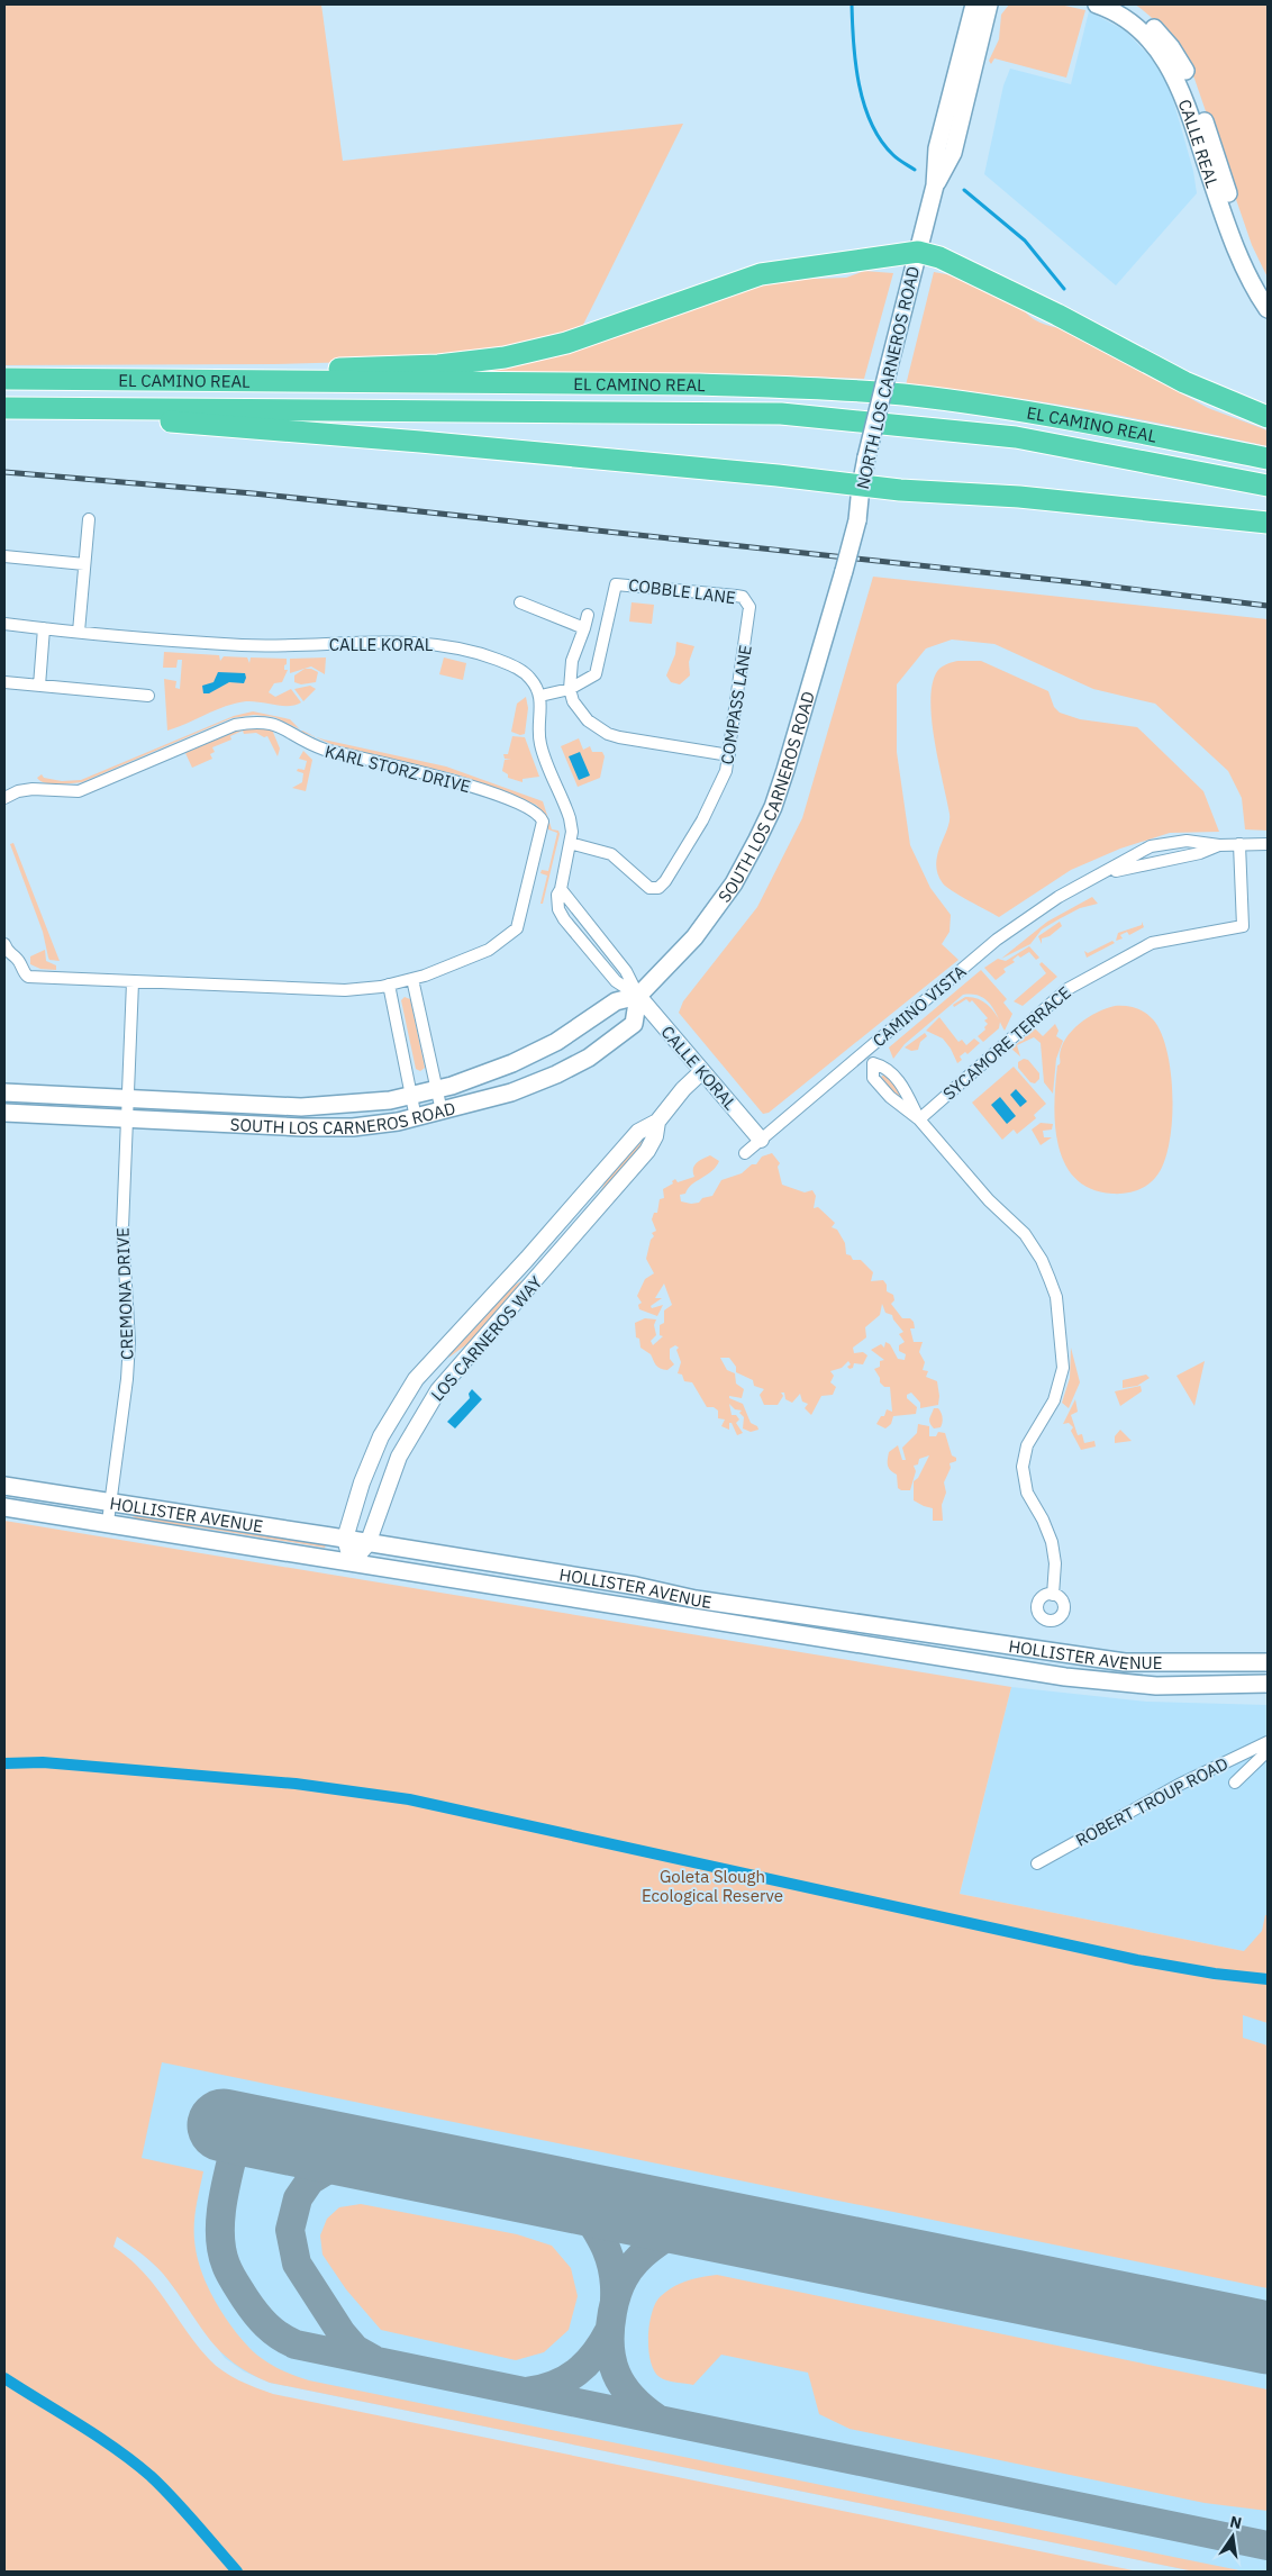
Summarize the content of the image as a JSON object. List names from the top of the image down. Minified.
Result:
{"streets":{"highway":["EL CAMINO REAL"],"main road":["CALLE REAL","NORTH LOS CARNEROS ROAD","SOUTH LOS CARNEROS ROAD","HOLLISTER AVENUE"],"street":["COBBLE LANE","CALLE KORAL","COMPASS LANE","KARL STORZ DRIVE","CAMINO VISTA","SYCAMORE TERRACE","CREMONA DRIVE","LOS CARNEROS WAY","ROBERT TROUP ROAD"]},"crossings":[["NORTH LOS CARNEROS ROAD","SOUTH LOS CARNEROS ROAD"],["COBBLE LANE","COMPASS LANE"],["CALLE KORAL","COMPASS LANE"],["CALLE KORAL","SOUTH LOS CARNEROS ROAD"],["CALLE KORAL","CAMINO VISTA"],["CALLE KORAL","LOS CARNEROS WAY"],["KARL STORZ DRIVE","CREMONA DRIVE"],["SOUTH LOS CARNEROS ROAD","CREMONA DRIVE"],["CAMINO VISTA","SYCAMORE TERRACE"],["CREMONA DRIVE","HOLLISTER AVENUE"],["LOS CARNEROS WAY","HOLLISTER AVENUE"]],"parks":["Goleta Slough Ecological Reserve"],"north":"top"}
